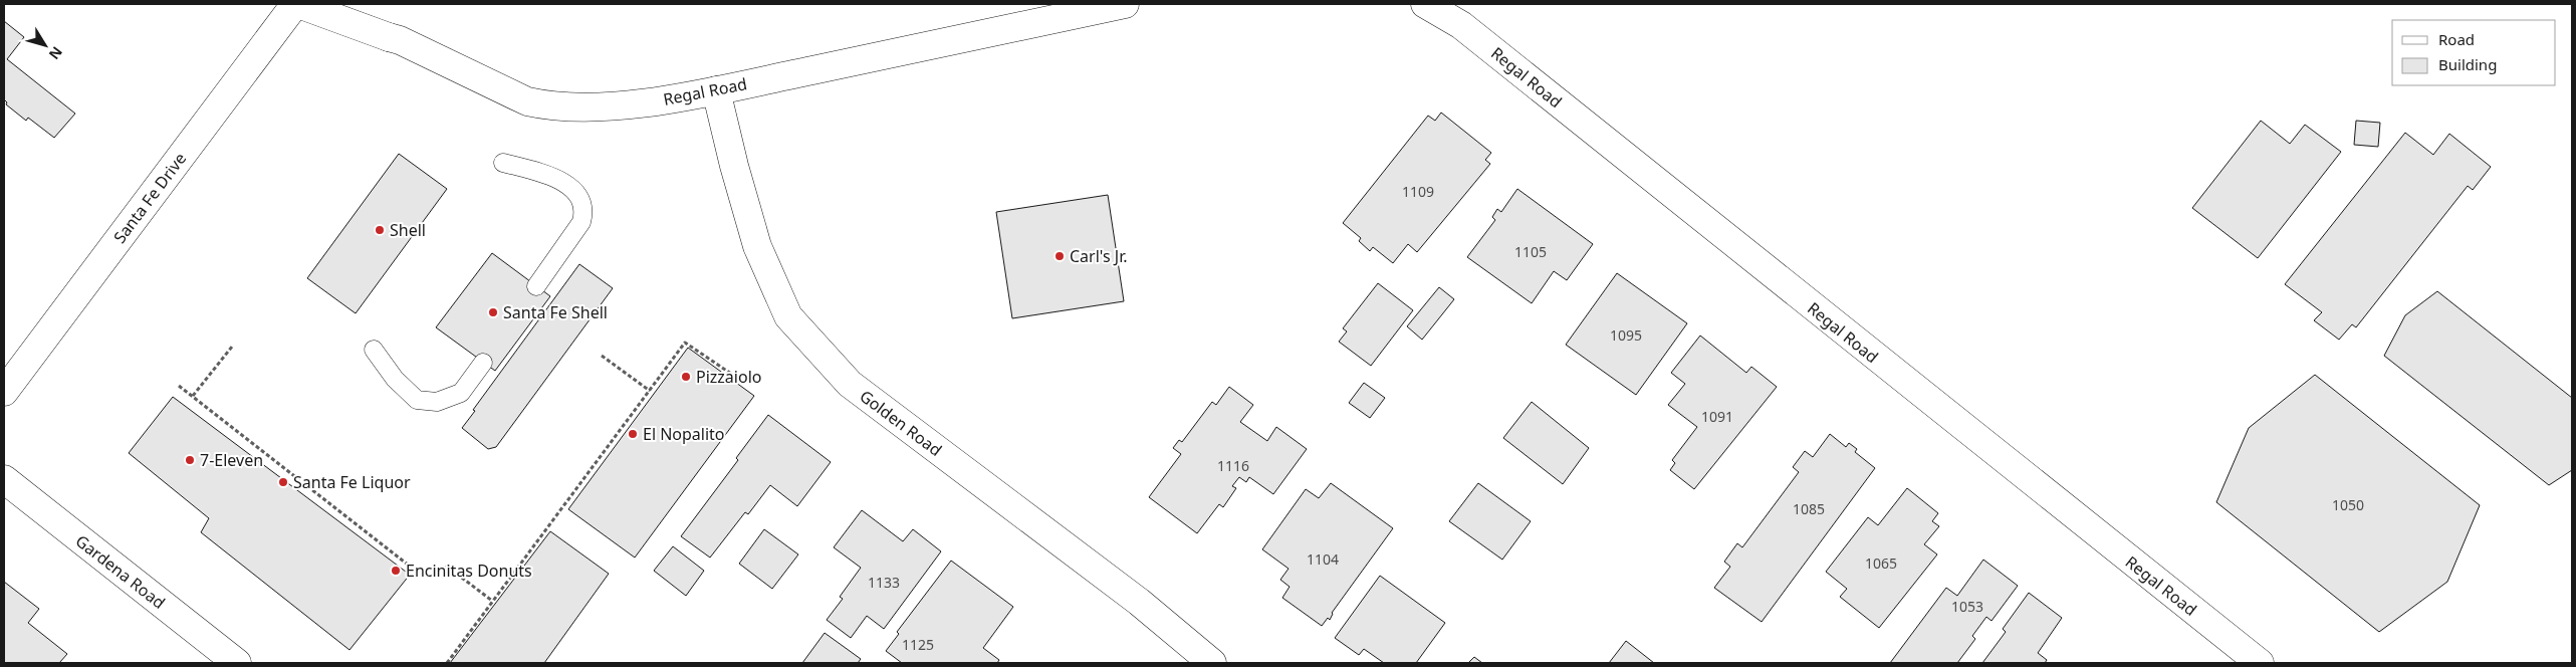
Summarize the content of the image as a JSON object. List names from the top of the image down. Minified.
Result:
{"streets":{"street":["Regal Road","Santa Fe Drive","Golden Road","Gardena Road"]},"crossings":[["Regal Road","Santa Fe Drive"],["Regal Road","Golden Road"]],"places":["Shell","Carl's Jr.","Santa Fe Shell","Pizzaiolo","El Nopalito","7-Eleven","Santa Fe Liquor","Encinitas Donuts"],"house_numbers":["1109","1105","1095","1091","1116","1050","1085","1104","1065","1133","1053","1125"],"legend":["Road","Building"],"north":"bottom right"}
